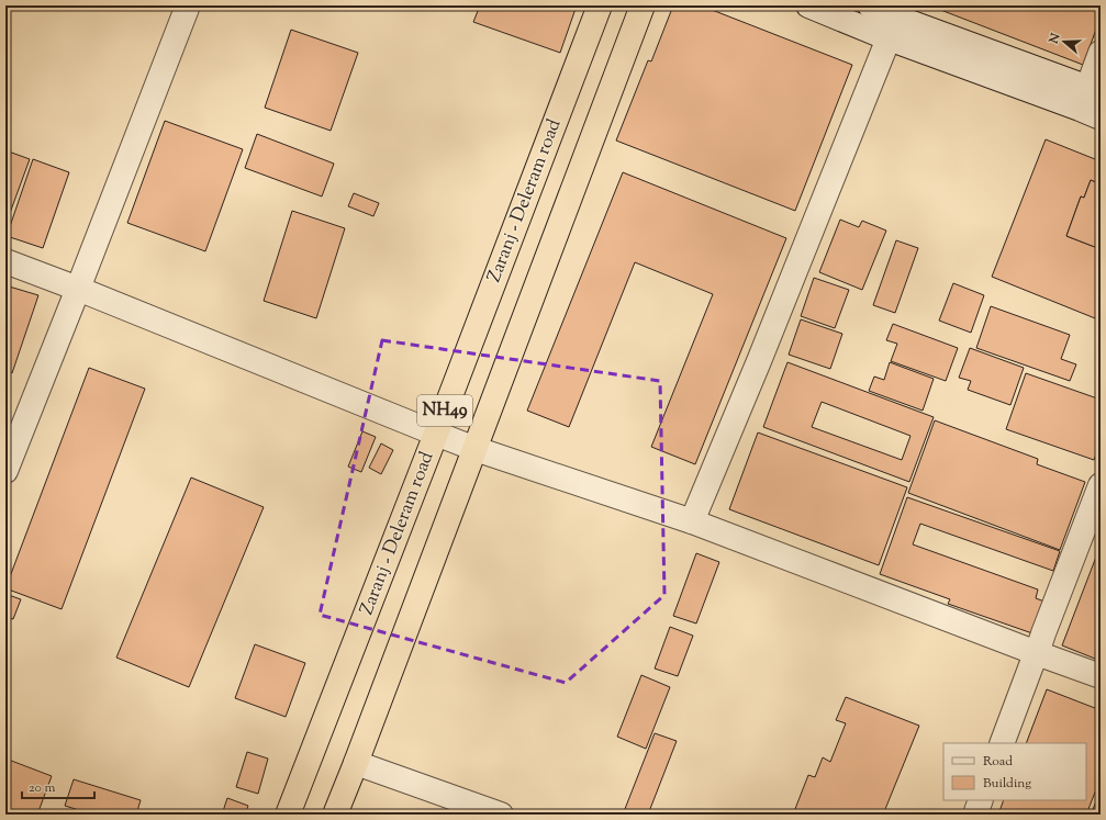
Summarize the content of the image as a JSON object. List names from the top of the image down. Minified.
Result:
{"streets":{"highway":["Zaranj - Deleram road","NH49"]},"legend":["Road","Building"],"scale_bar":"20 m","north":"left"}
